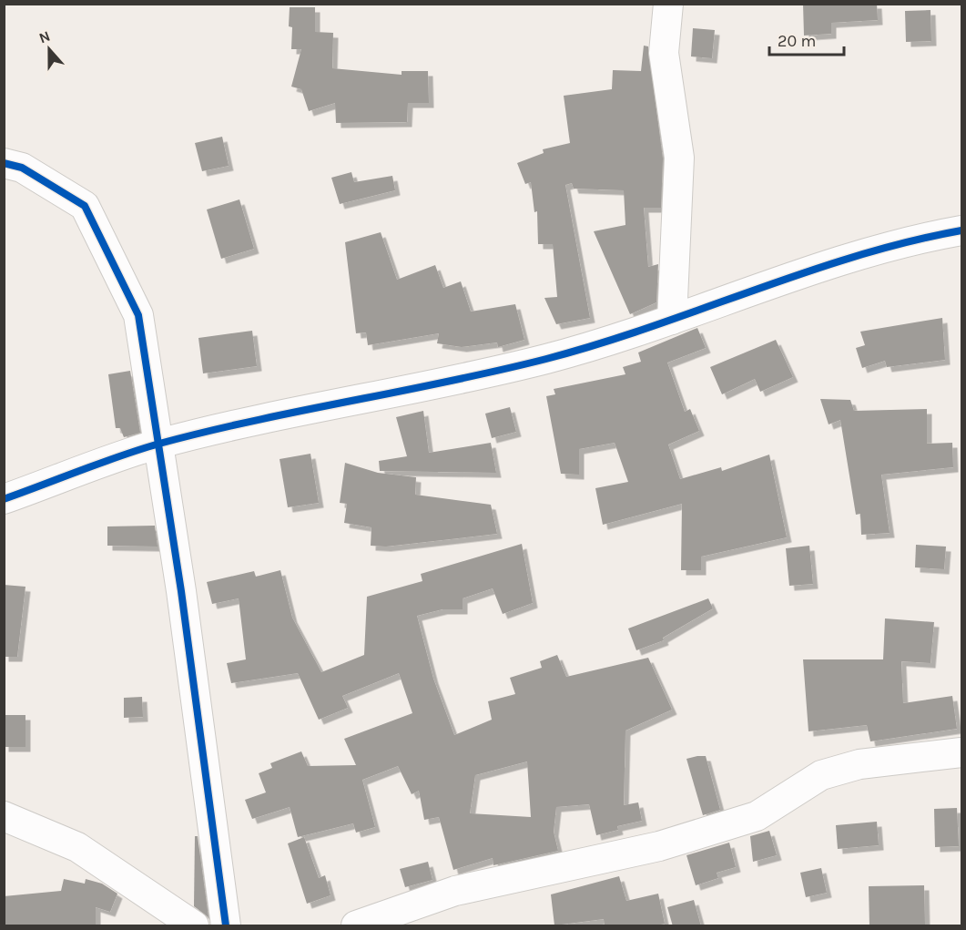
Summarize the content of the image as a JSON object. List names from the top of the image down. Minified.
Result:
{"scale_bar":"20 m","north":"top"}
